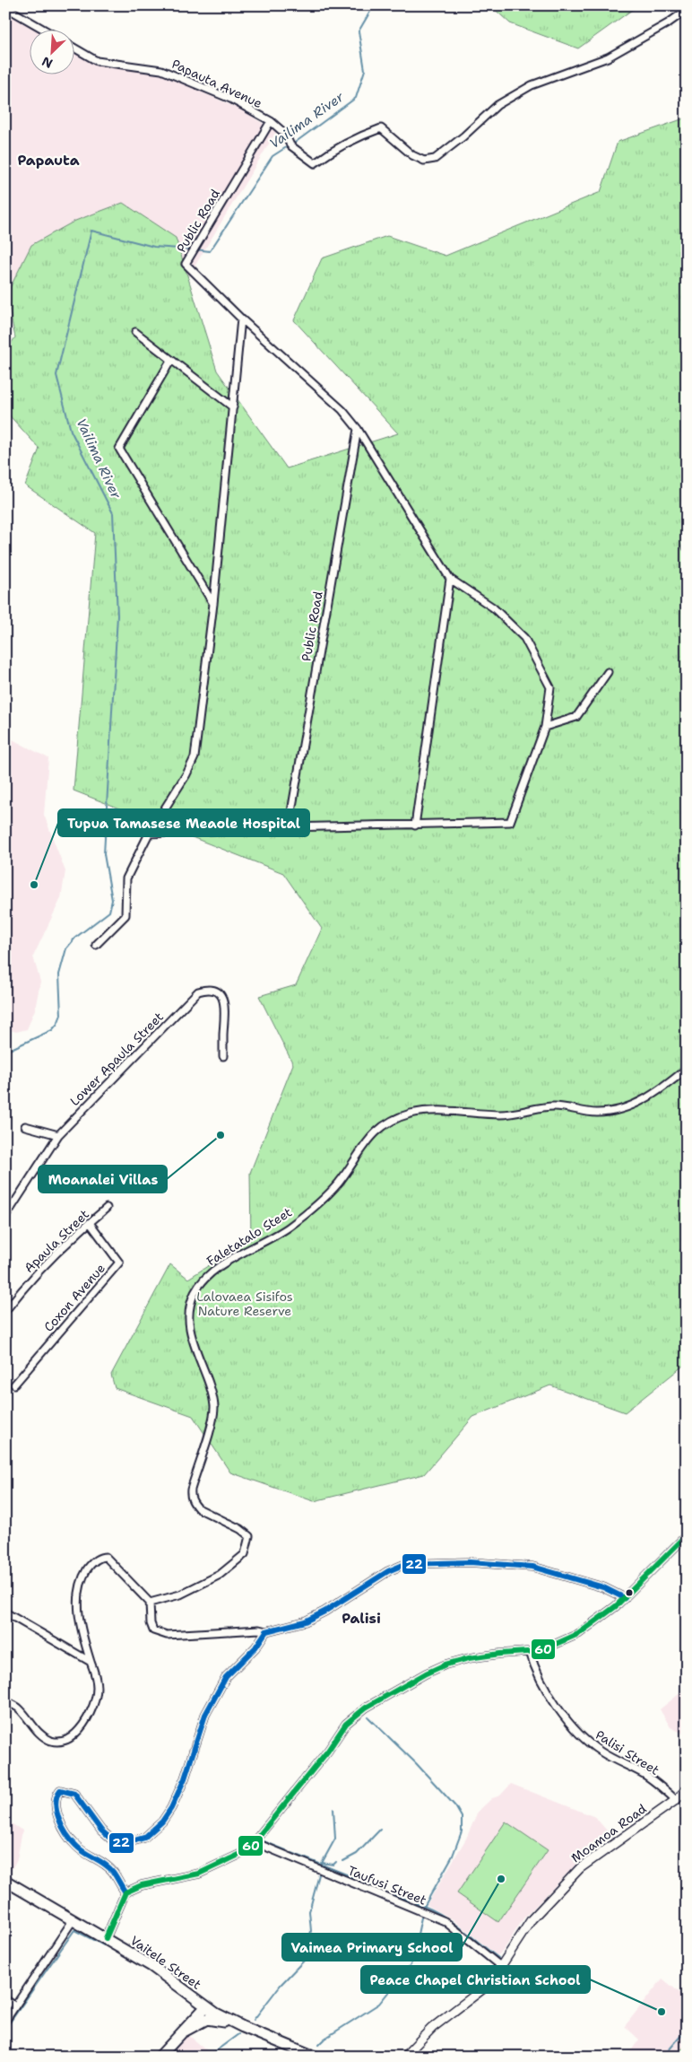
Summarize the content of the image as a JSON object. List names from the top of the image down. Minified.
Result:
{"streets":{"main road":["Vaitele Street"],"street":["Papauta Avenue","Public Road","Lower Apaula Street","Faletatalo Steet","Apaula Street","Coxon Avenue","Palisi Street","Moamoa Road","Taufusi Street"]},"crossings":[["Papauta Avenue","Public Road"],["Apaula Street","Coxon Avenue"],["Palisi Street","Moamoa Road"],["Moamoa Road","Taufusi Street"]],"districts":["Papauta","Palisi"],"water":["Vailima River"],"parks":["Lalovaea Sisifos Nature Reserve"],"places":["Tupua Tamasese Meaole Hospital","Moanalei Villas","Vaimea Primary School","Peace Chapel Christian School"],"lines":["transit line 60","transit line 22"],"north":"bottom left"}
